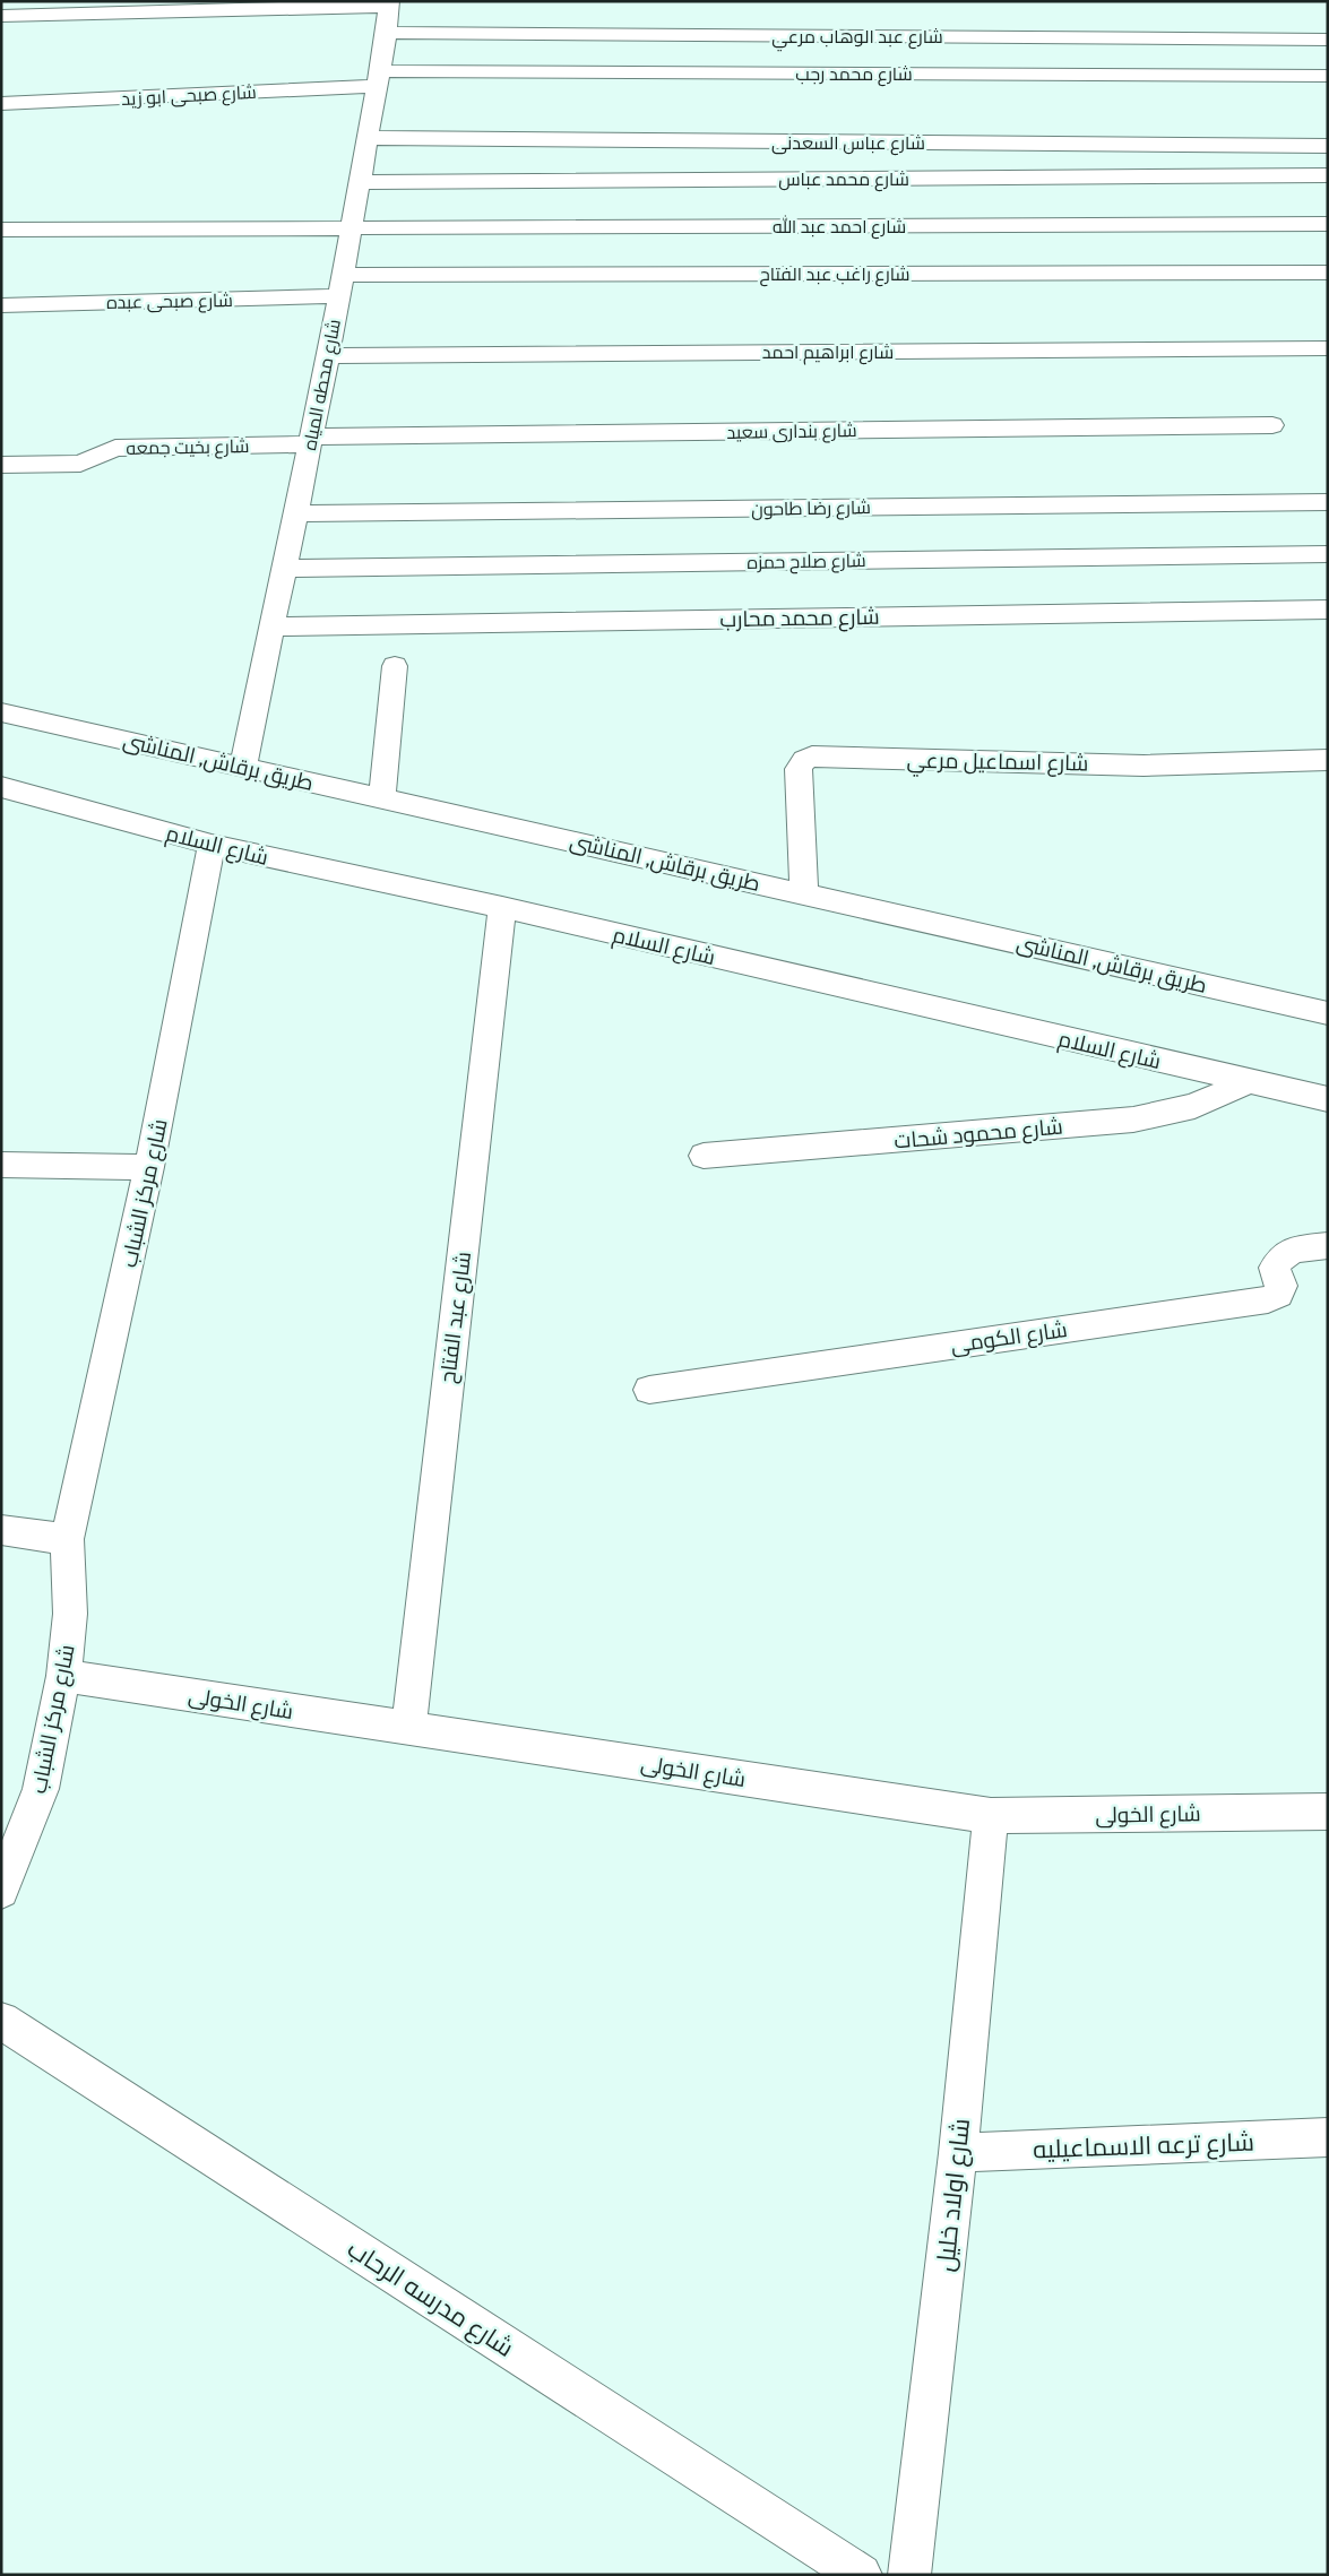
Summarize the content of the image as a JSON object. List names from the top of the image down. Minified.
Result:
{"streets":{"street":["شارع عبد الوهاب مرعي","شارع محمد رجب","شارع صبحى ابو زيد","شارع عباس السعدنى","شارع محمد عباس","شارع احمد عبد الله","شارع راغب عبد الفتاح","شارع صبحى عبده","شارع ابراهيم احمد","شارع محطه المياه","شارع بندارى سعيد","شارع بخيت جمعه","شارع رضا طاحون","شارع صلاح حمزه","شارع محمد محارب","طريق برقاش, المناشى","شارع اسماعيل مرعي","شارع السلام","شارع محمود شحات","شارع مركز الشباب","شارع عبد الفتاح","شارع الكومى","شارع الخولى","شارع ترعه الاسماعيليه","شارع اولاد خليل","شارع مدرسه الرحاب"]},"crossings":[["شارع عبد الوهاب مرعي","شارع محطه المياه"],["شارع محمد رجب","شارع صبحى ابو زيد"],["شارع محمد رجب","شارع محطه المياه"],["شارع صبحى ابو زيد","شارع محطه المياه"],["شارع عباس السعدنى","شارع محطه المياه"],["شارع محمد عباس","شارع محطه المياه"],["شارع احمد عبد الله","شارع محطه المياه"],["شارع راغب عبد الفتاح","شارع صبحى عبده"],["شارع راغب عبد الفتاح","شارع محطه المياه"],["شارع صبحى عبده","شارع محطه المياه"],["شارع ابراهيم احمد","شارع محطه المياه"],["شارع محطه المياه","شارع بندارى سعيد"],["شارع محطه المياه","شارع بخيت جمعه"],["شارع محطه المياه","شارع رضا طاحون"],["شارع محطه المياه","شارع صلاح حمزه"],["شارع محطه المياه","شارع محمد محارب"],["شارع محطه المياه","طريق برقاش, المناشى"],["شارع بندارى سعيد","شارع بخيت جمعه"],["طريق برقاش, المناشى","شارع اسماعيل مرعي"],["شارع السلام","شارع محمود شحات"],["شارع السلام","شارع مركز الشباب"],["شارع السلام","شارع عبد الفتاح"],["شارع مركز الشباب","شارع الخولى"],["شارع عبد الفتاح","شارع الخولى"],["شارع الخولى","شارع اولاد خليل"],["شارع ترعه الاسماعيليه","شارع اولاد خليل"]]}
